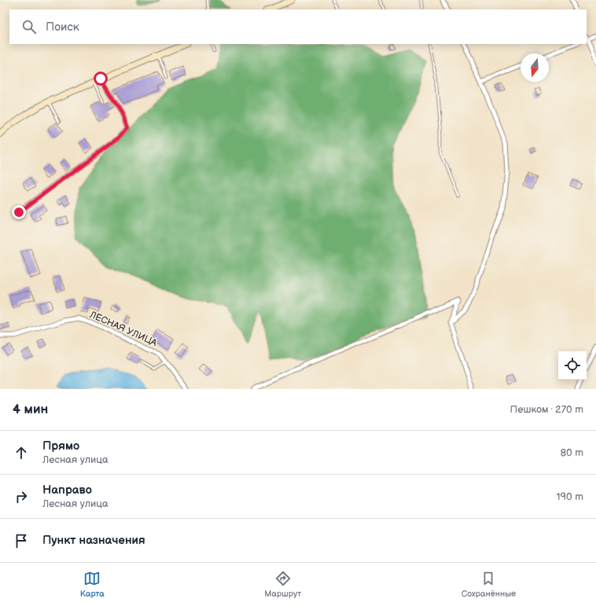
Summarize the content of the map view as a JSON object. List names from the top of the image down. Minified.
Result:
{"streets":{"street":["ЛЕСНАЯ УЛИЦА"]},"north":"bottom","page":{"search":"Поиск","heading":["4 мин","Пешком · 270 m"],"list":[["Прямо","Лесная улица","80 m"],["Направо","Лесная улица","190 m"],"Пункт назначения"],"nav":["Карта","Маршрут","Сохранённые"]}}
